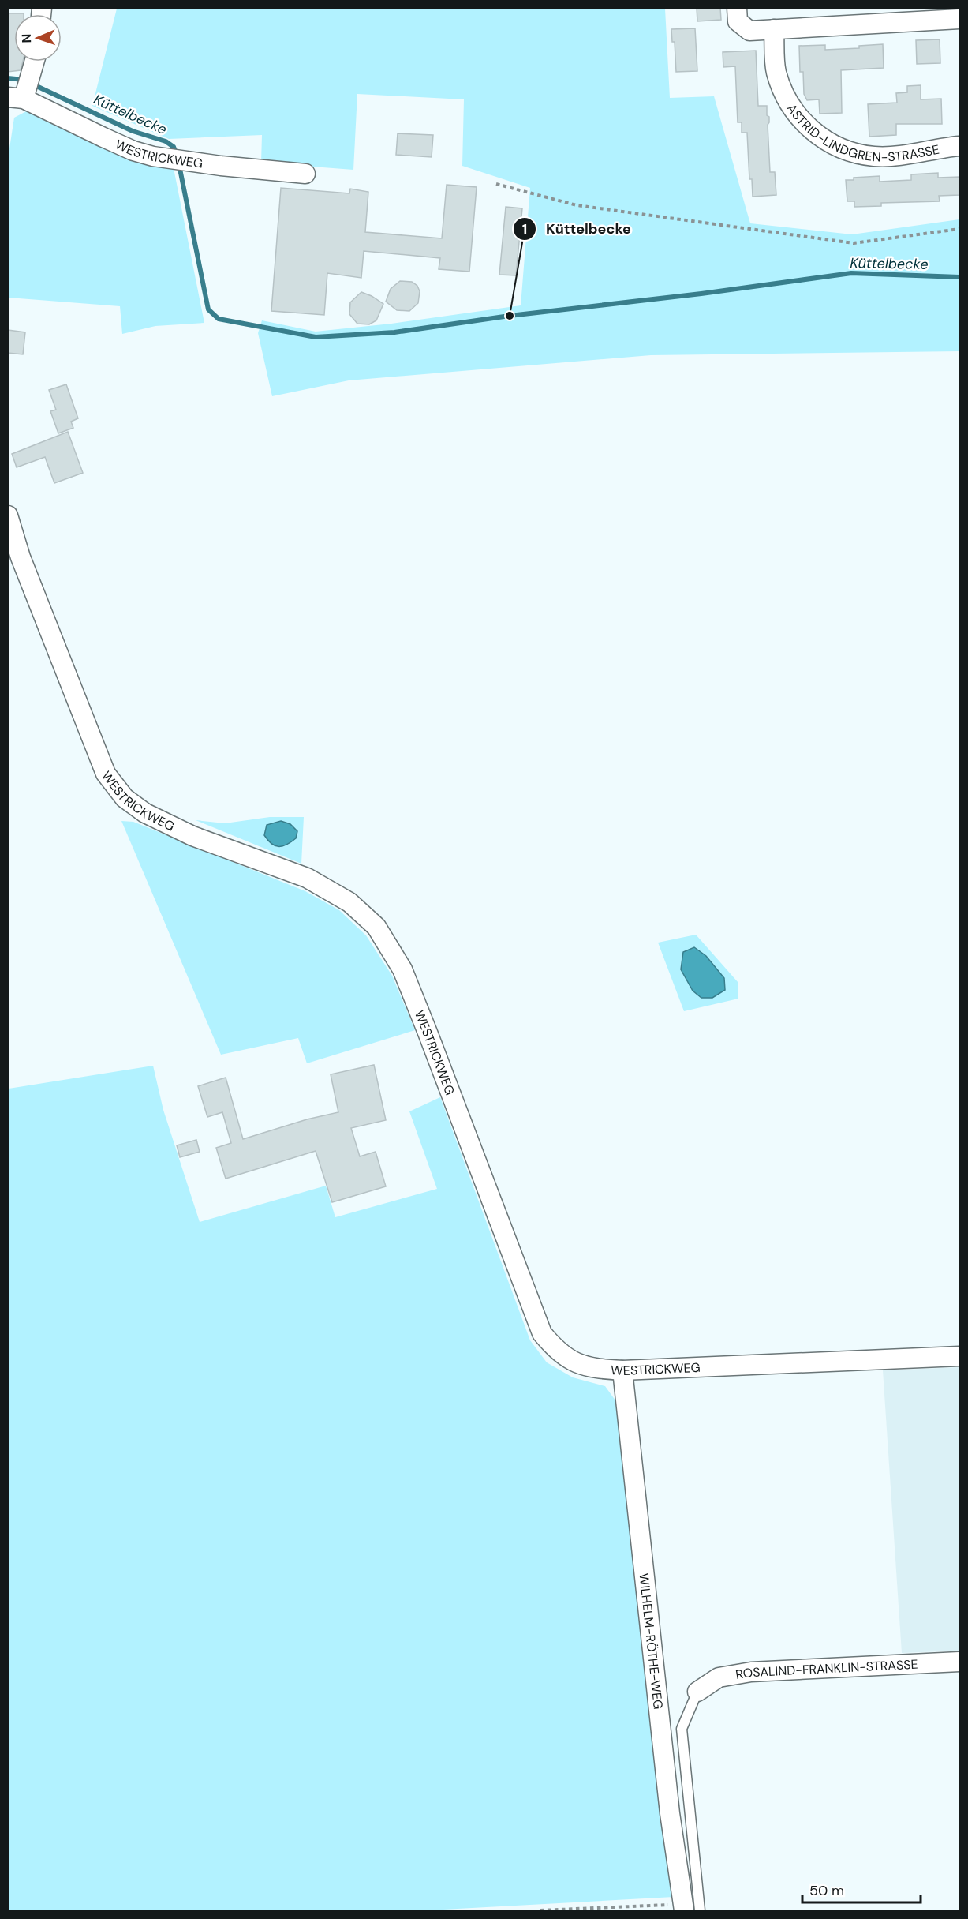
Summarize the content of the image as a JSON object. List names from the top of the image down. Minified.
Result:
{"streets":{"street":["ASTRID-LINDGREN-STRASSE","WESTRICKWEG","WILHELM-RÖTHE-WEG","ROSALIND-FRANKLIN-STRASSE"]},"crossings":[["WESTRICKWEG","WILHELM-RÖTHE-WEG"]],"water":["Küttelbecke"],"places":["Küttelbecke"],"scale_bar":"50 m","north":"left"}
